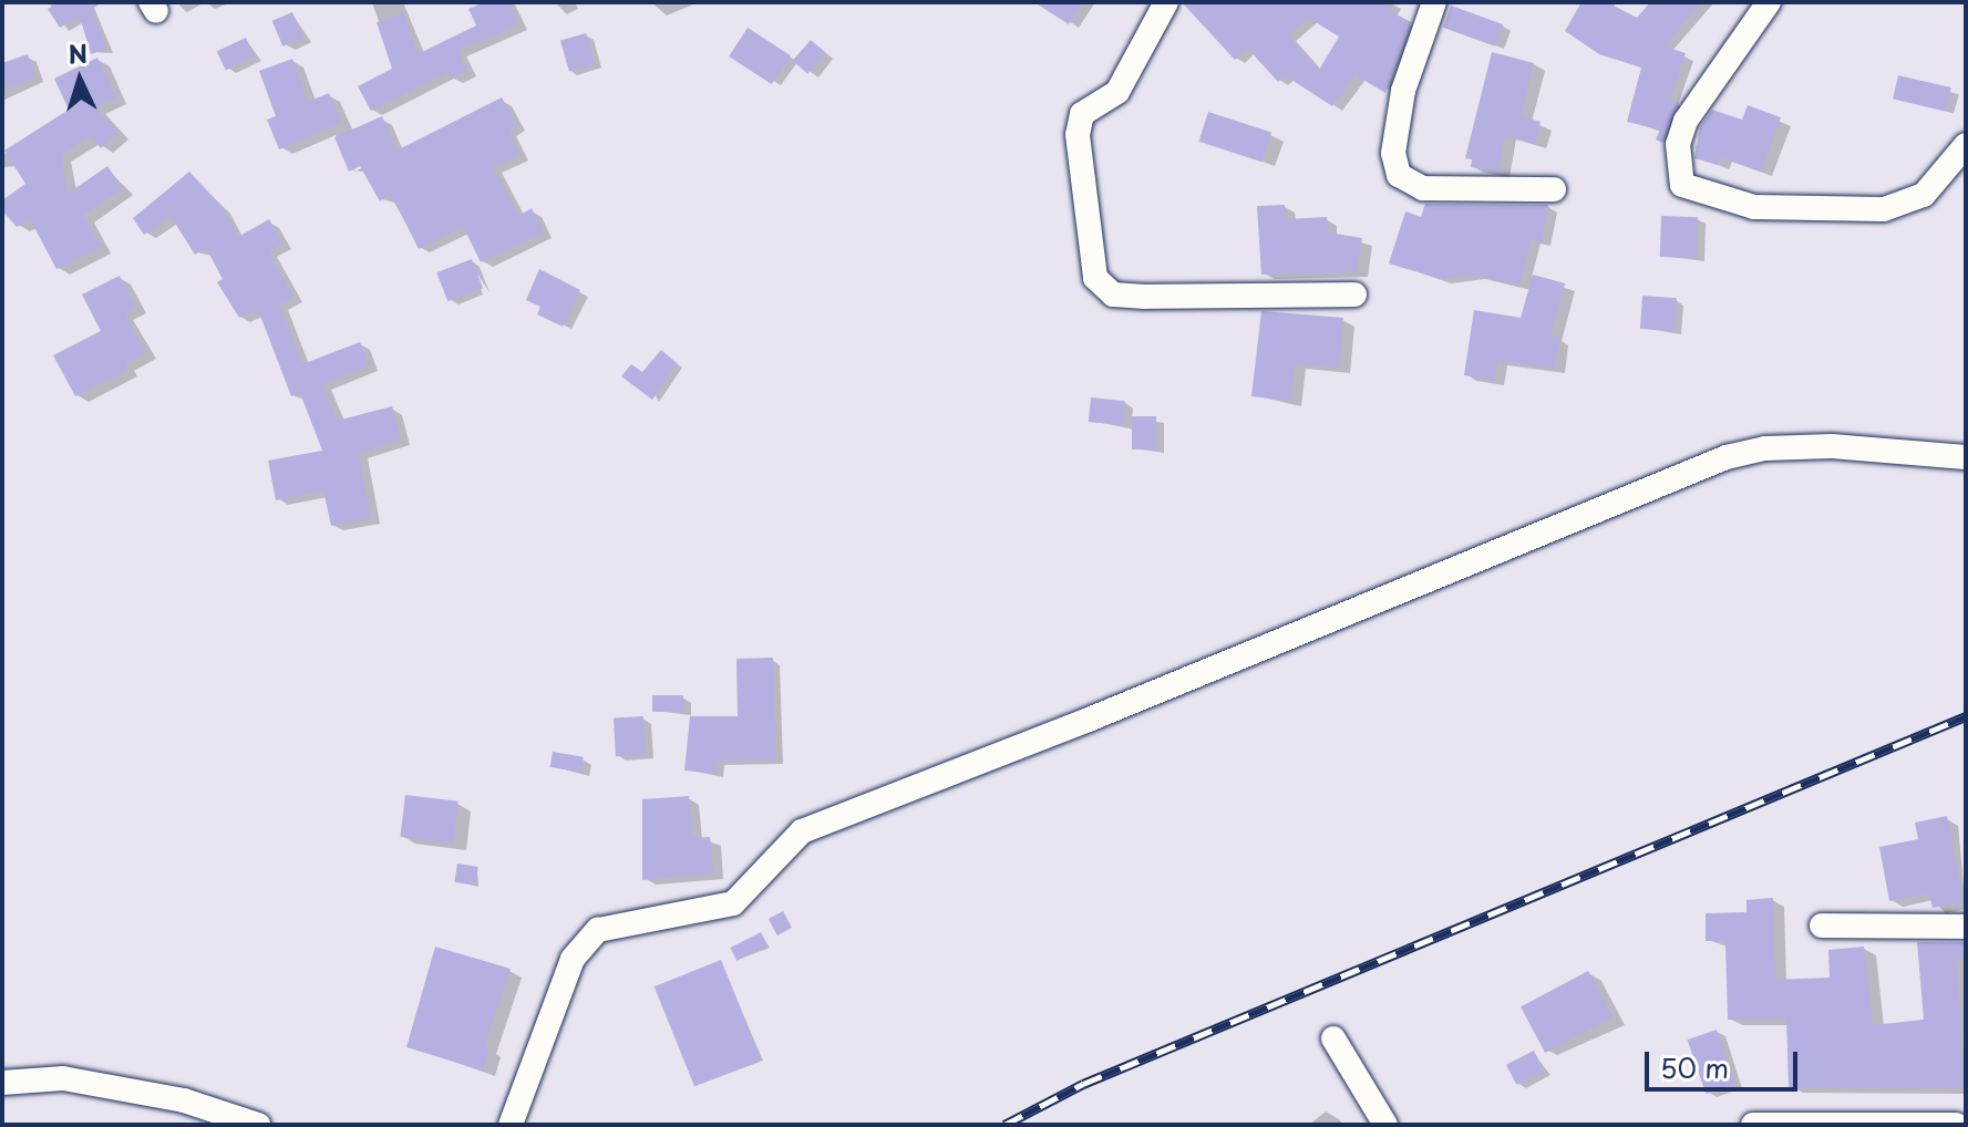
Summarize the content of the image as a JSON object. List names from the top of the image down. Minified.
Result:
{"scale_bar":"50 m","north":"top"}
